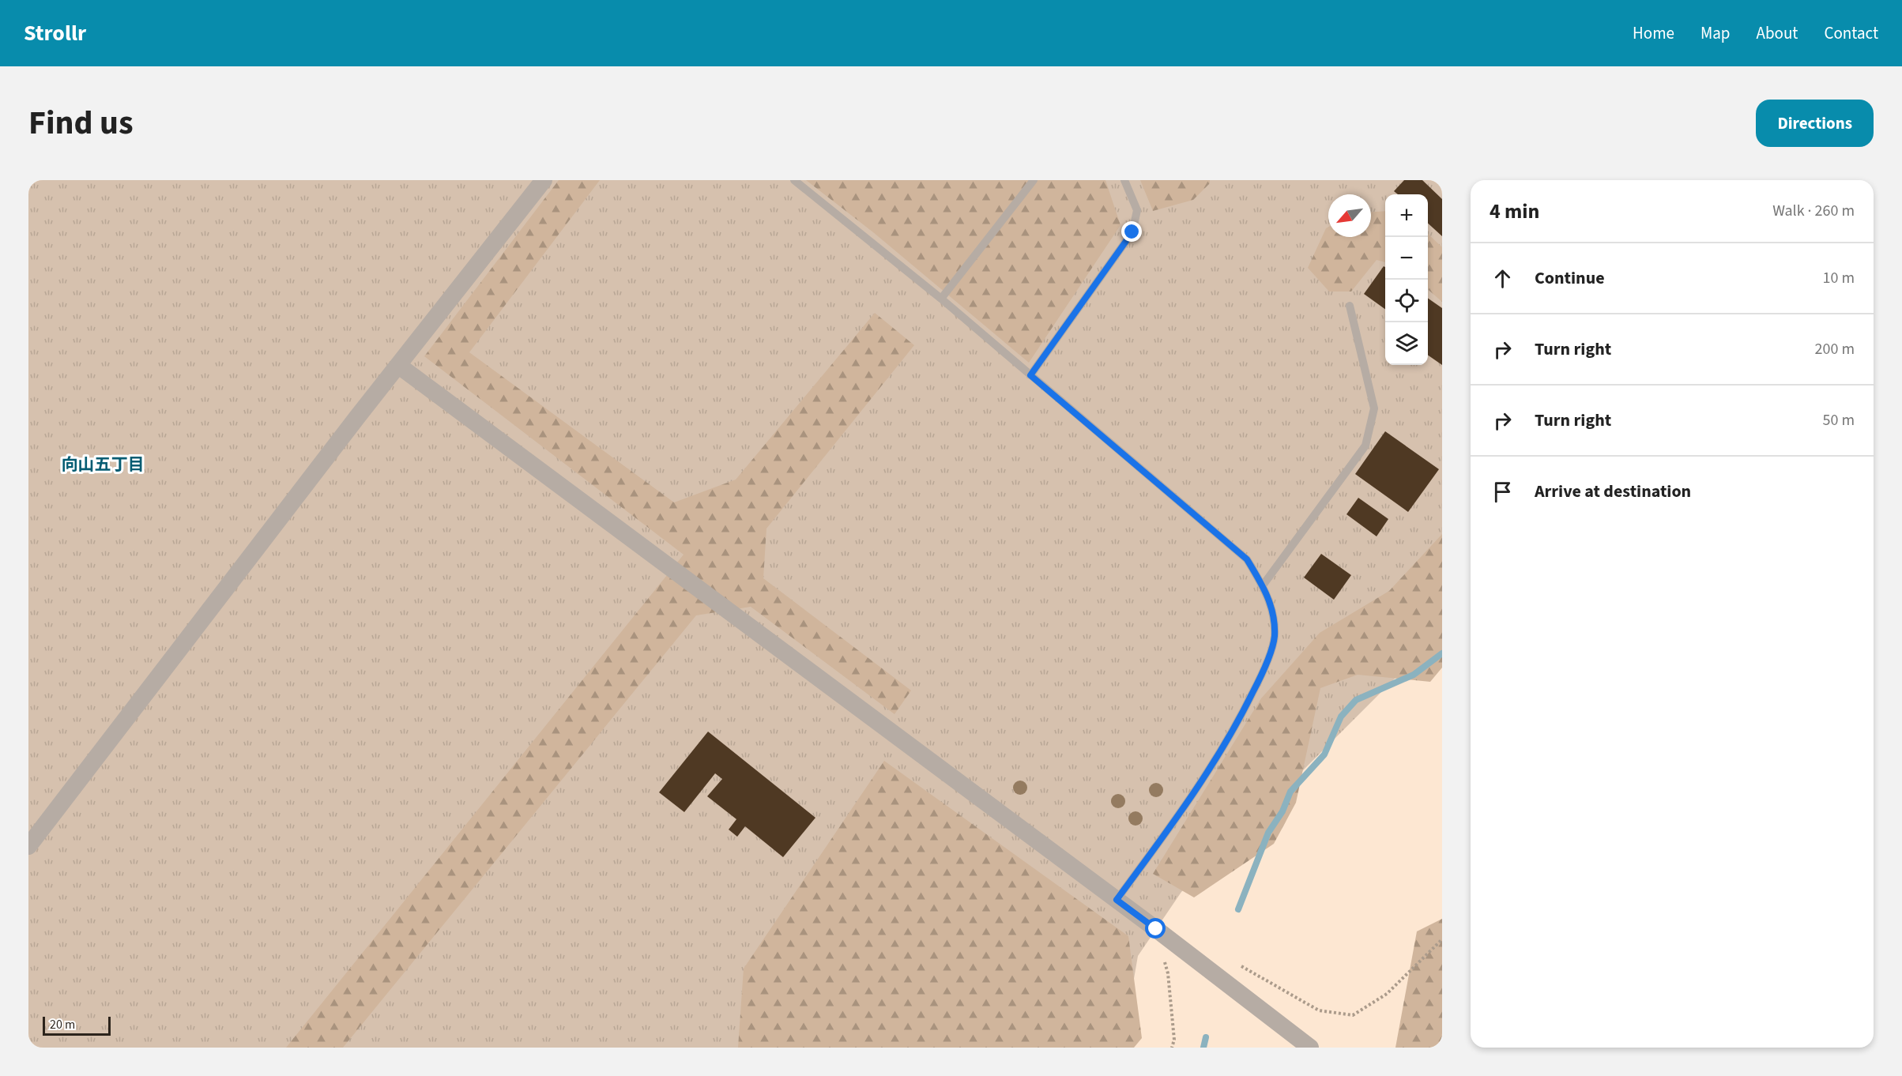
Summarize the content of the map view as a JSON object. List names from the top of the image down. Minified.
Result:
{"districts":["向山五丁目"],"scale_bar":"20 m","north":"bottom left","page":{"header":"Strollr","nav":["Home","Map","About","Contact"],"title":"Find us","buttons":"Directions","heading":["4 min","Walk · 260 m"],"map_buttons":["+","−"],"list":[["Continue","10 m"],["Turn right","200 m"],["Turn right","50 m"],"Arrive at destination"],"scale":"20 m"}}
